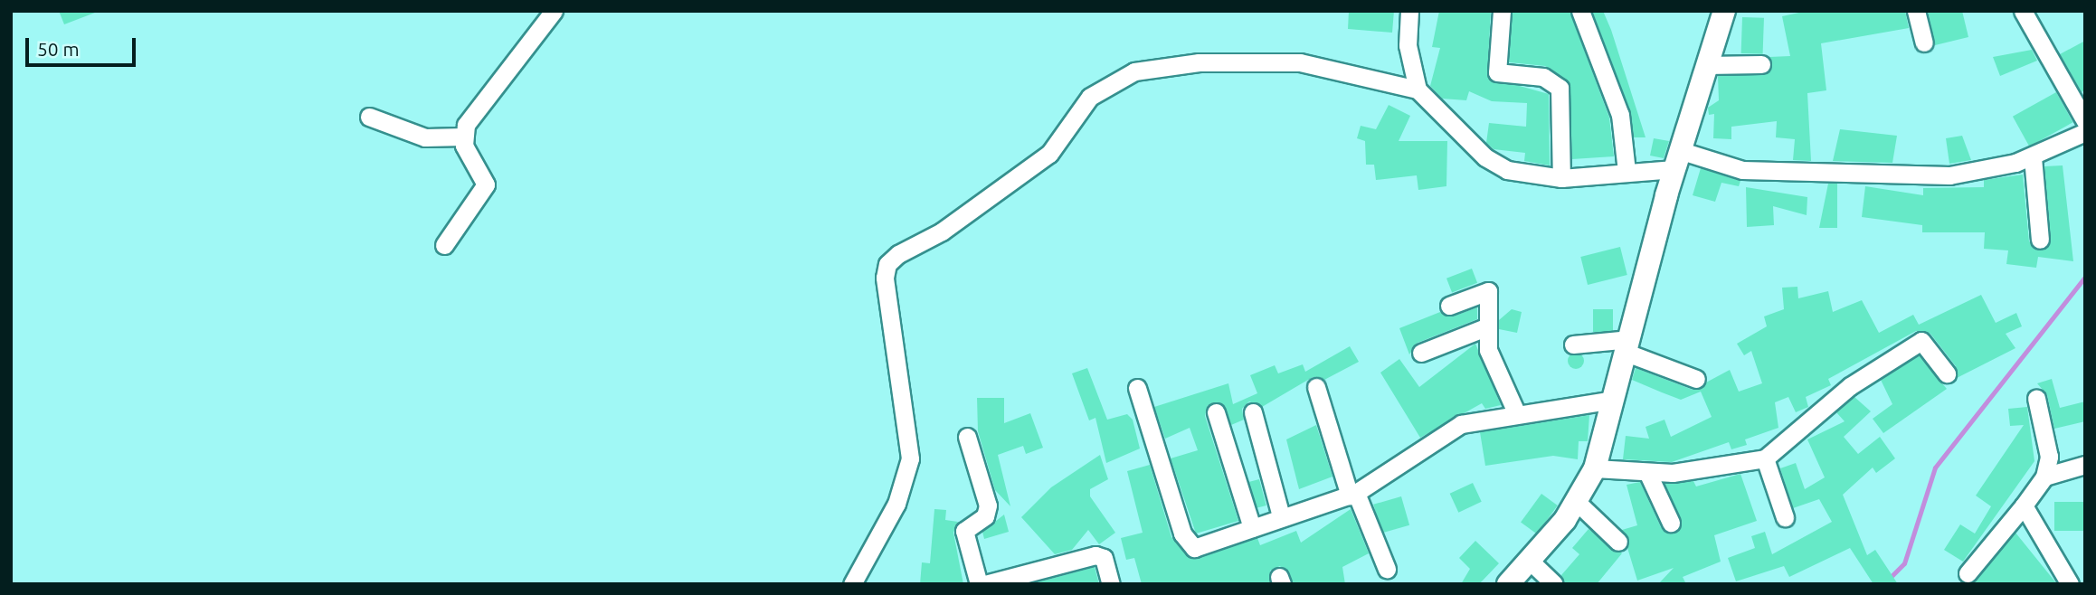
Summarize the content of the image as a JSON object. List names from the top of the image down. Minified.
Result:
{"scale_bar":"50 m"}
